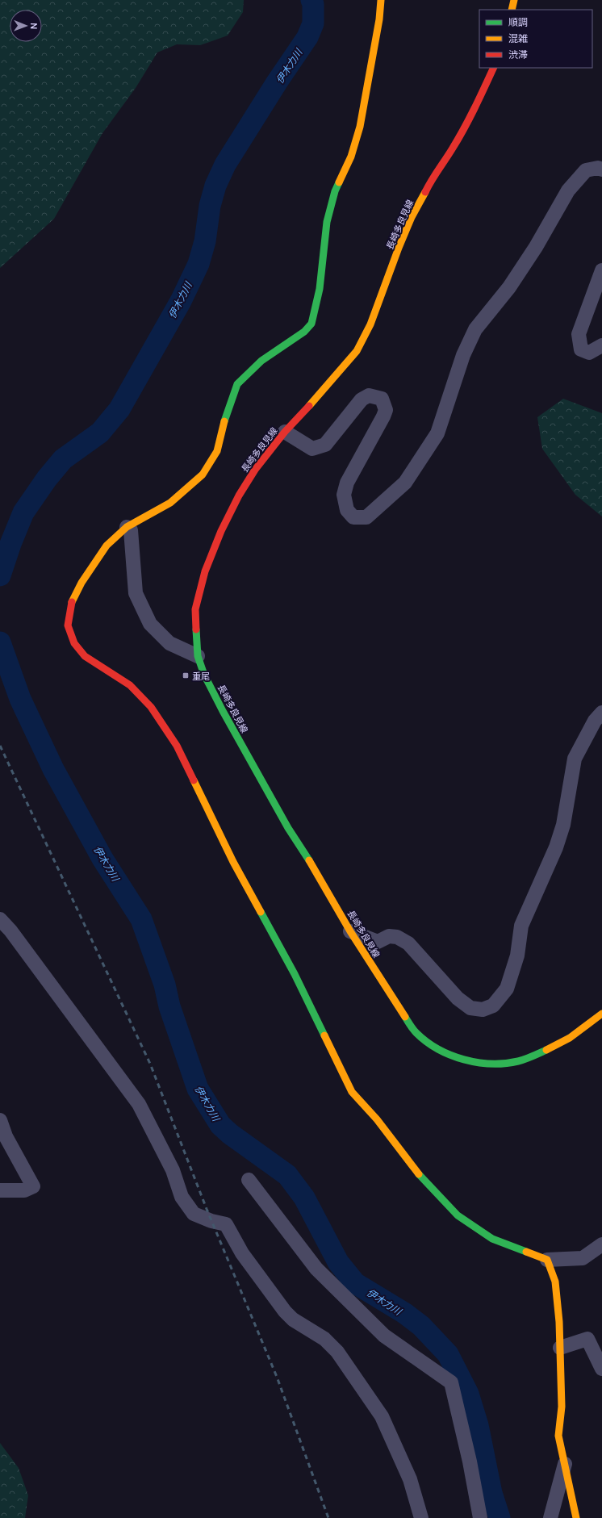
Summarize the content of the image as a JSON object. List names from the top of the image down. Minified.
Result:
{"streets":{"street":["長崎多良見線"]},"water":["伊木力川"],"places":{"transit":["重尾"]},"legend":["順調","混雑","渋滞"],"north":"right"}
